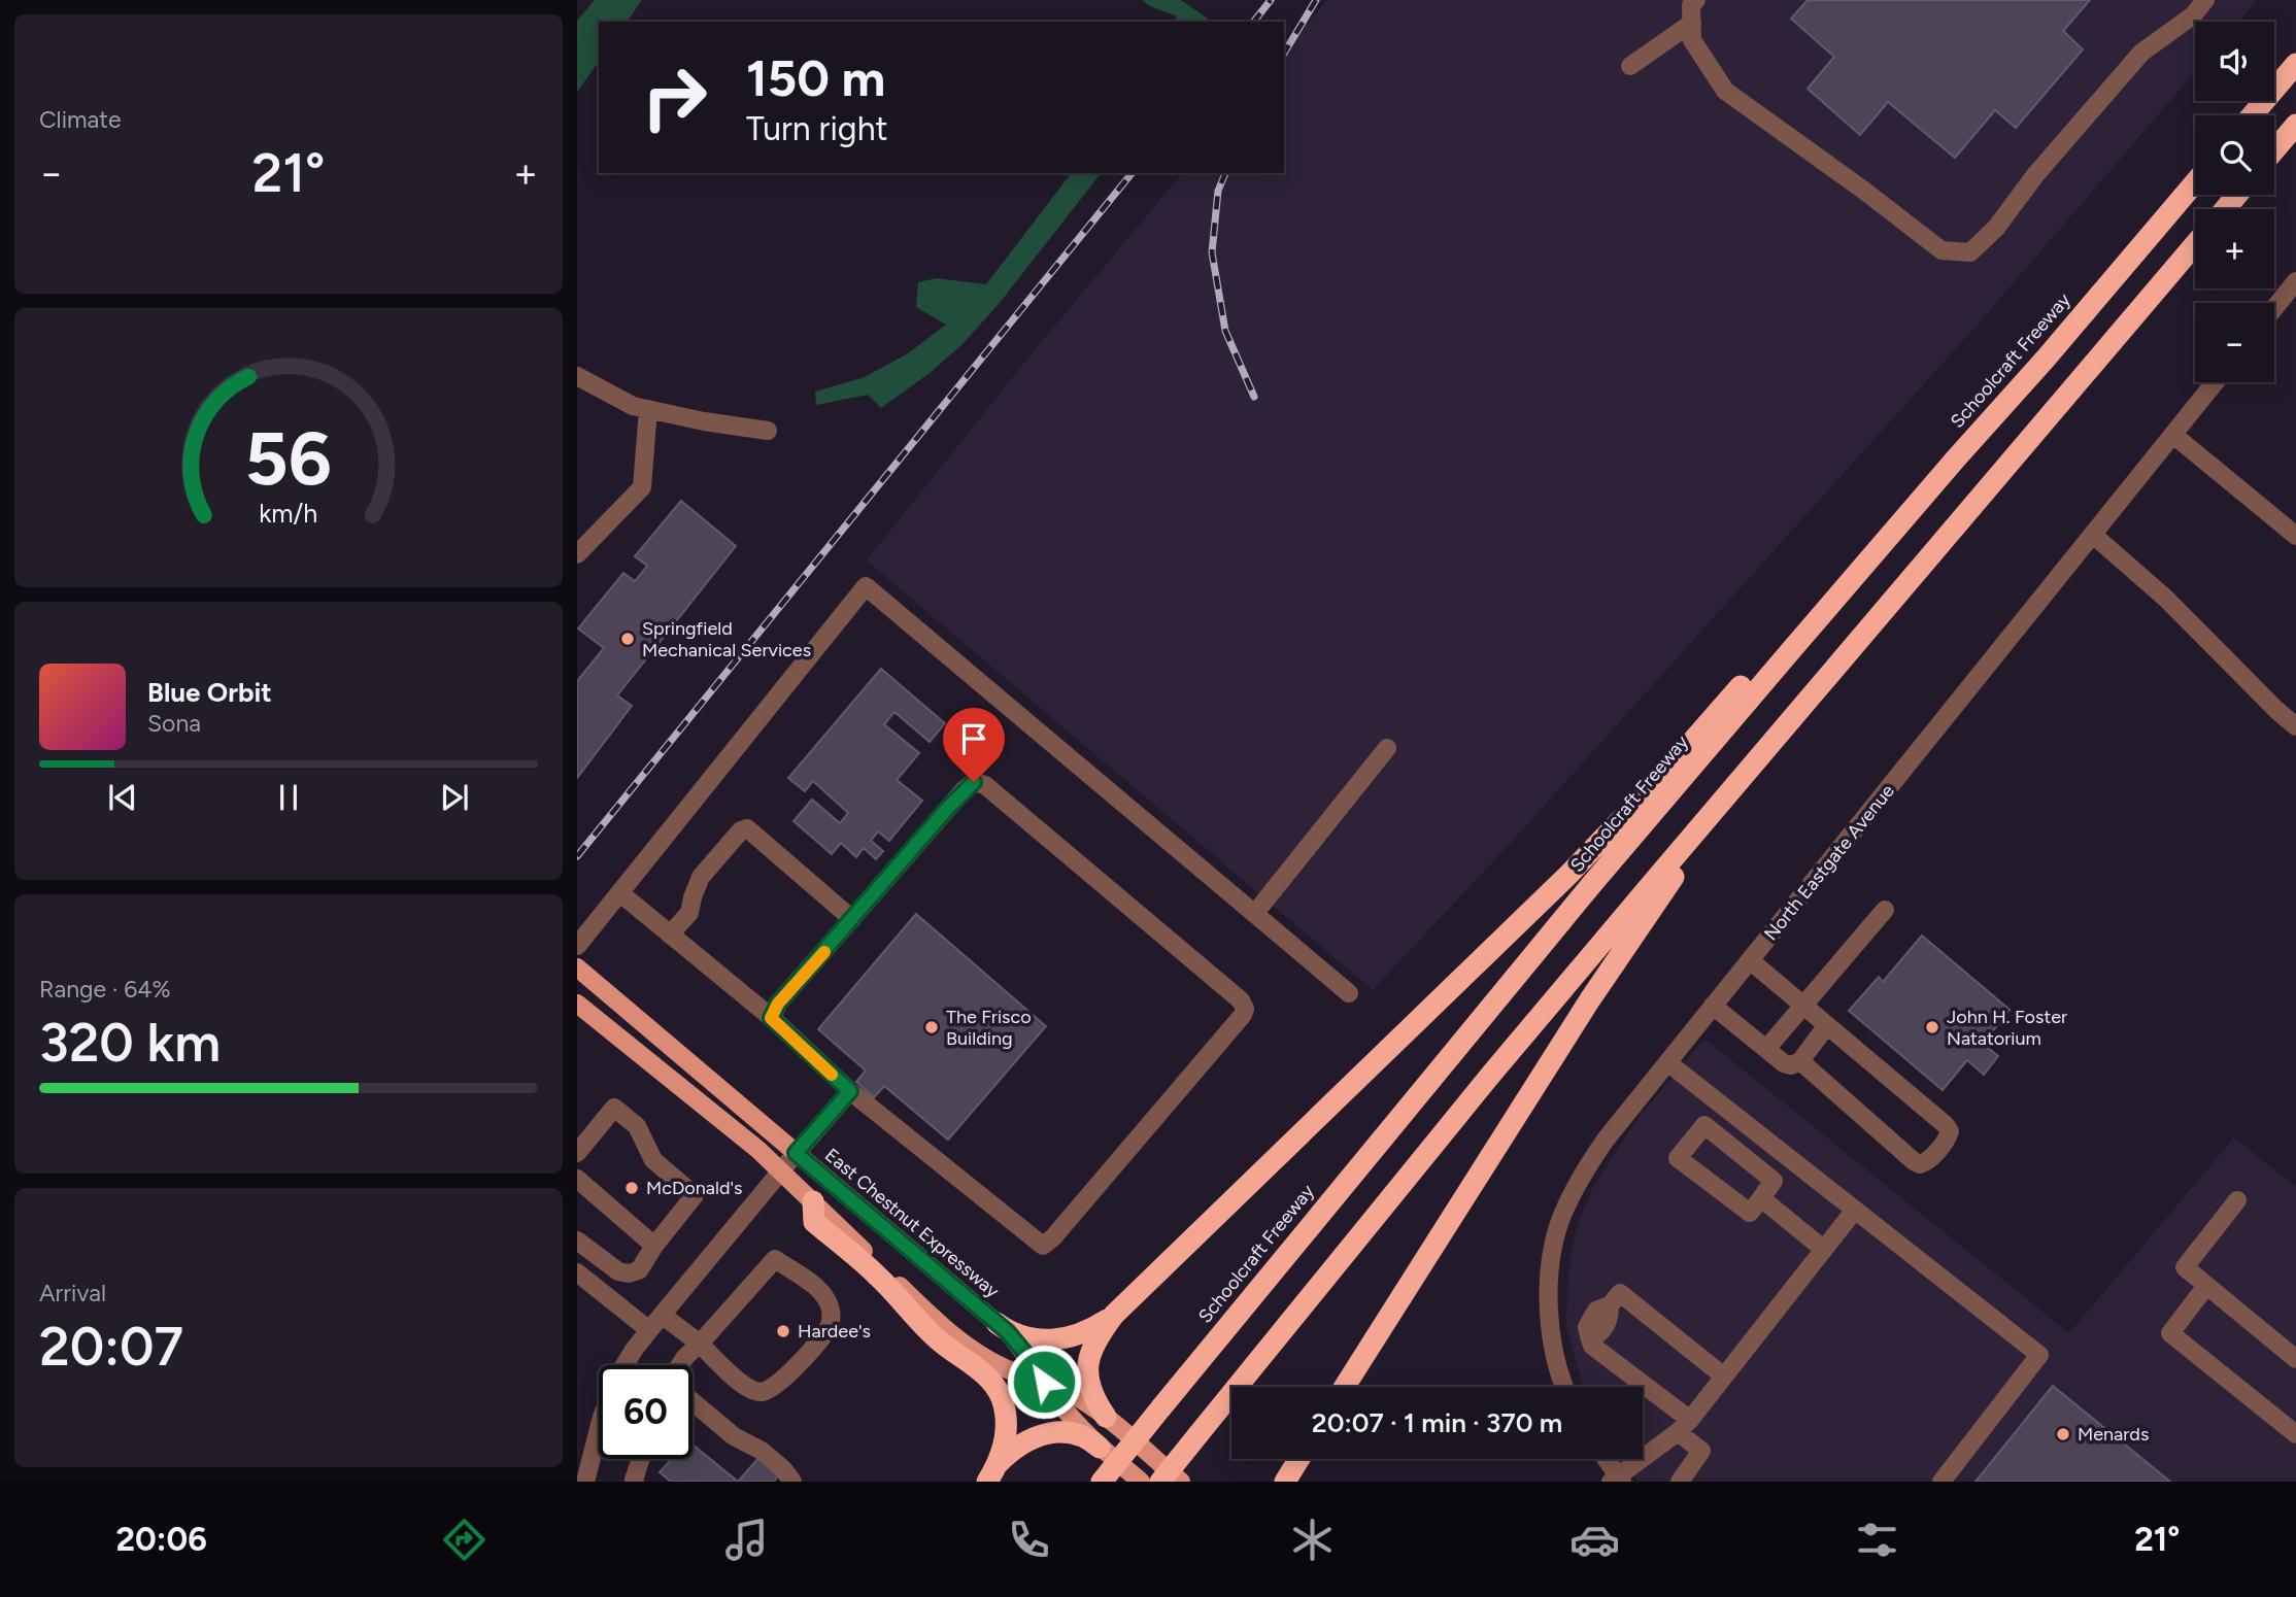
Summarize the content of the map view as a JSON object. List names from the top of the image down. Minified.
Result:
{"streets":{"highway":["Schoolcraft Freeway"],"main road":["East Chestnut Expressway"],"street":["North Eastgate Avenue"]},"places":["Springfield Mechanical Services","The Frisco Building","John H. Foster Natatorium","McDonald's","Hardee's","Menards"],"page":{"tile":["Climate",["Range · 64%","320 km"],["Arrival","20:07"]],"map_buttons":["+","−"],"turn":["150 m","Turn right"],"heat":["−","21°","+"],"song":["Blue Orbit","Sona"],"limit":"60","trip":"20:07 · 1 min · 370 m","tabs":["20:06","21°"],"gauge":["56","km/h"]}}
